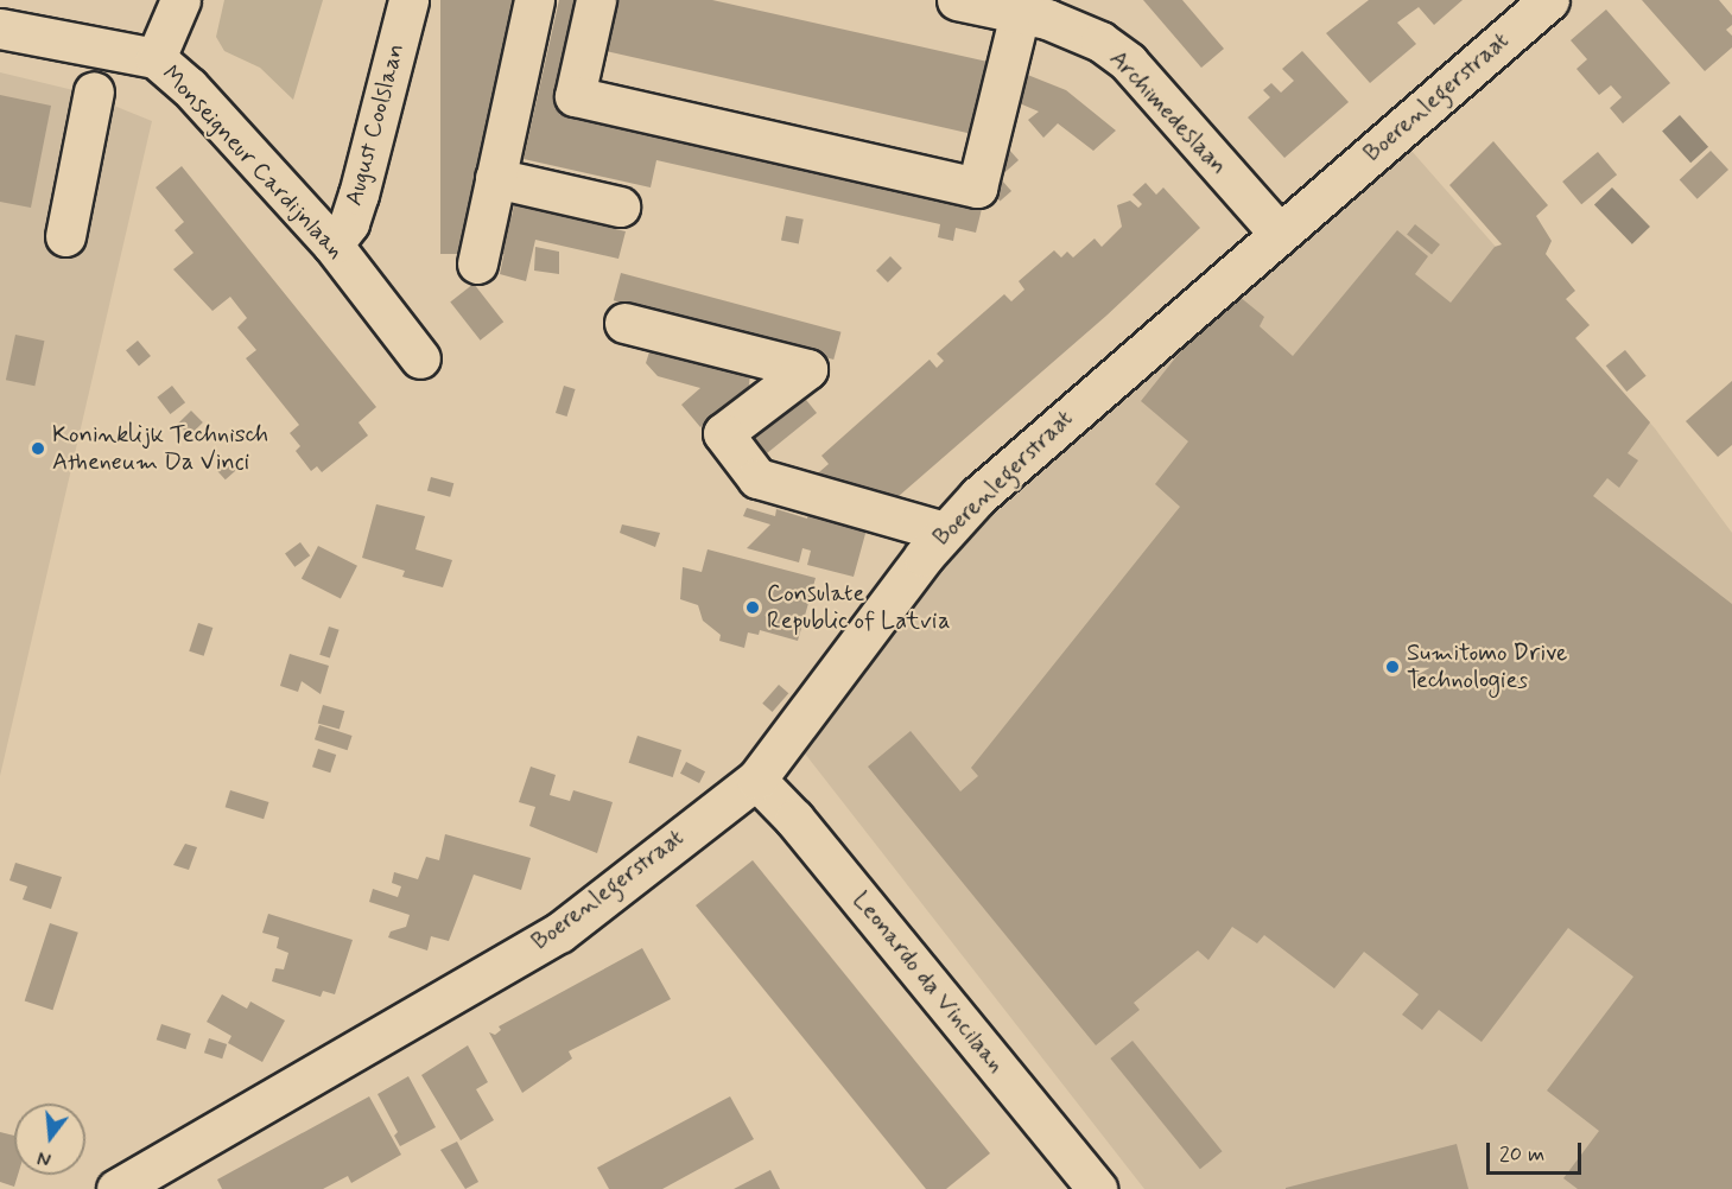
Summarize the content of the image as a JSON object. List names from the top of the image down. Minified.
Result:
{"streets":{"street":["Boerenlegerstraat","Archimedeslaan","August Coolslaan","Monseigneur Cardijnlaan","Leonardo da Vincilaan"]},"crossings":[["Boerenlegerstraat","Archimedeslaan"],["Boerenlegerstraat","Leonardo da Vincilaan"],["August Coolslaan","Monseigneur Cardijnlaan"]],"places":["Koninklijk Technisch Atheneum Da Vinci","Consulate Republic of Latvia","Sumitomo Drive Technologies"],"scale_bar":"20 m","north":"bottom"}
